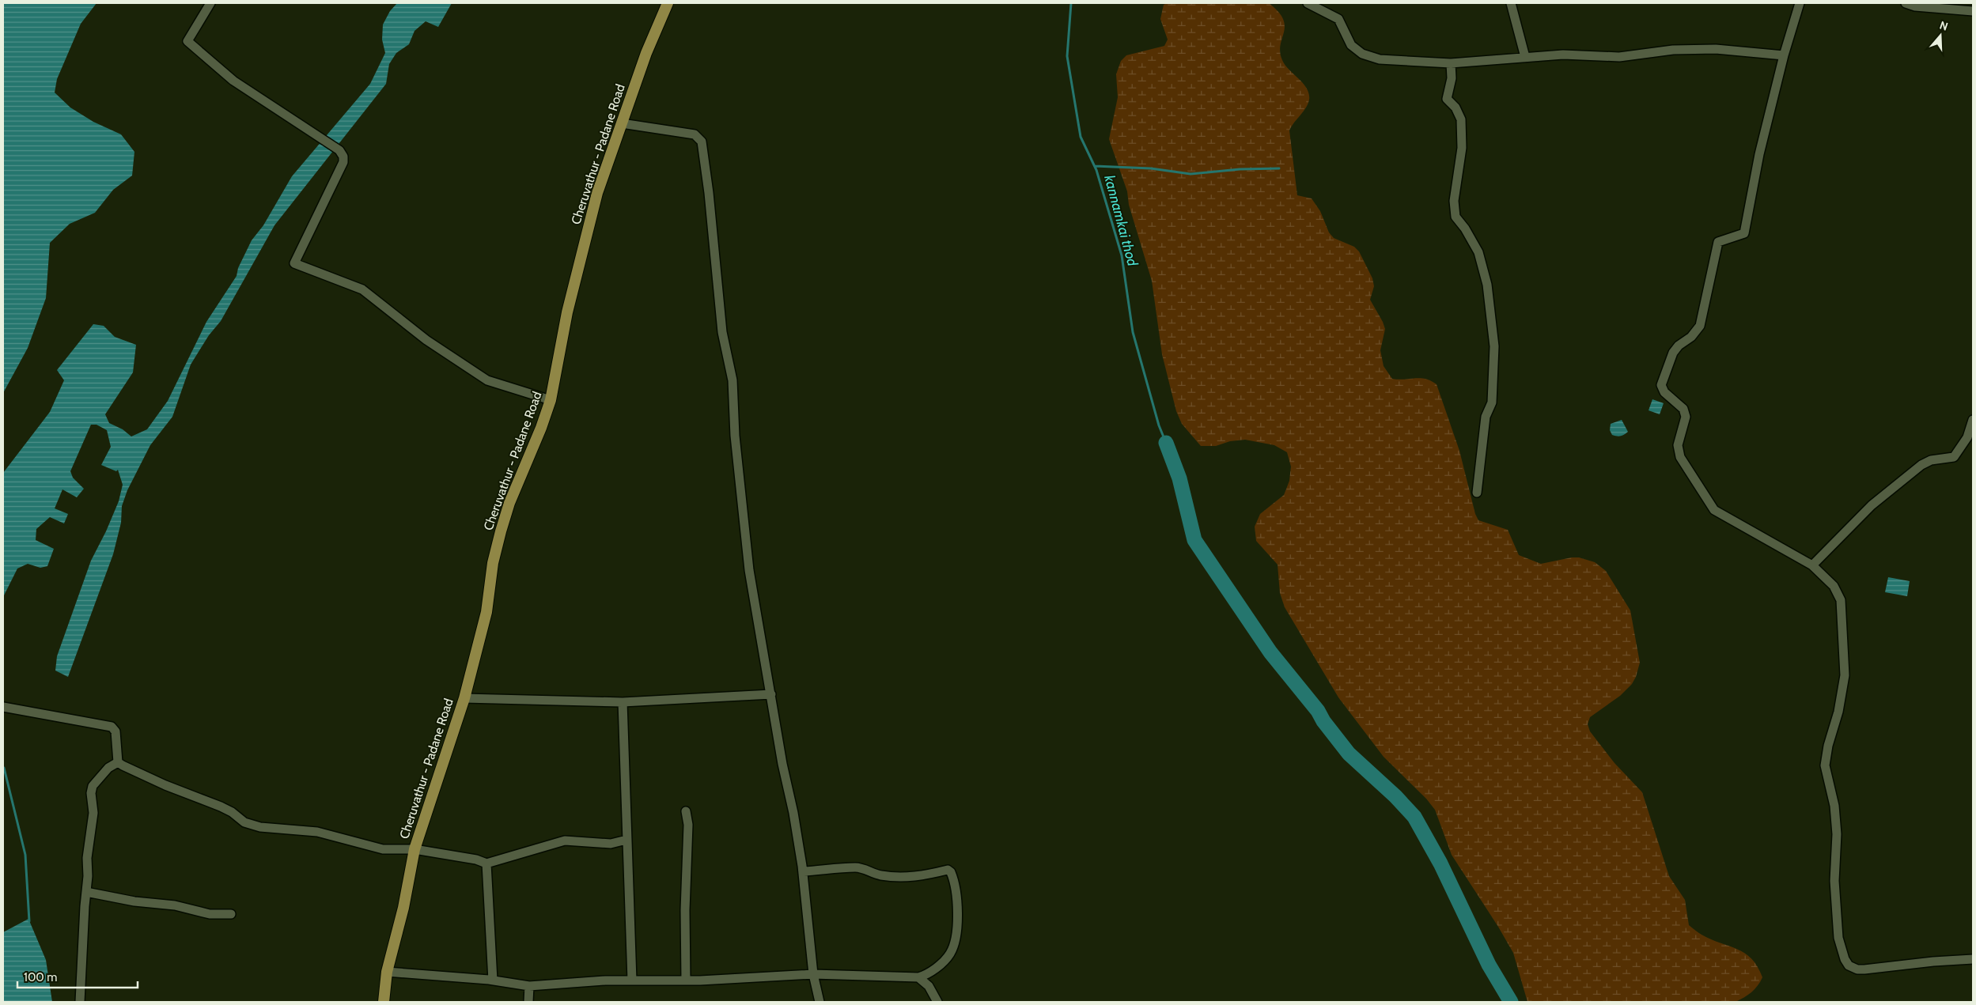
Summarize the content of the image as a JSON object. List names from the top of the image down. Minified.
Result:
{"streets":{"main road":["Cheruvathur - Padane Road"]},"water":["kannamkai thod"],"scale_bar":"100 m","north":"top"}
